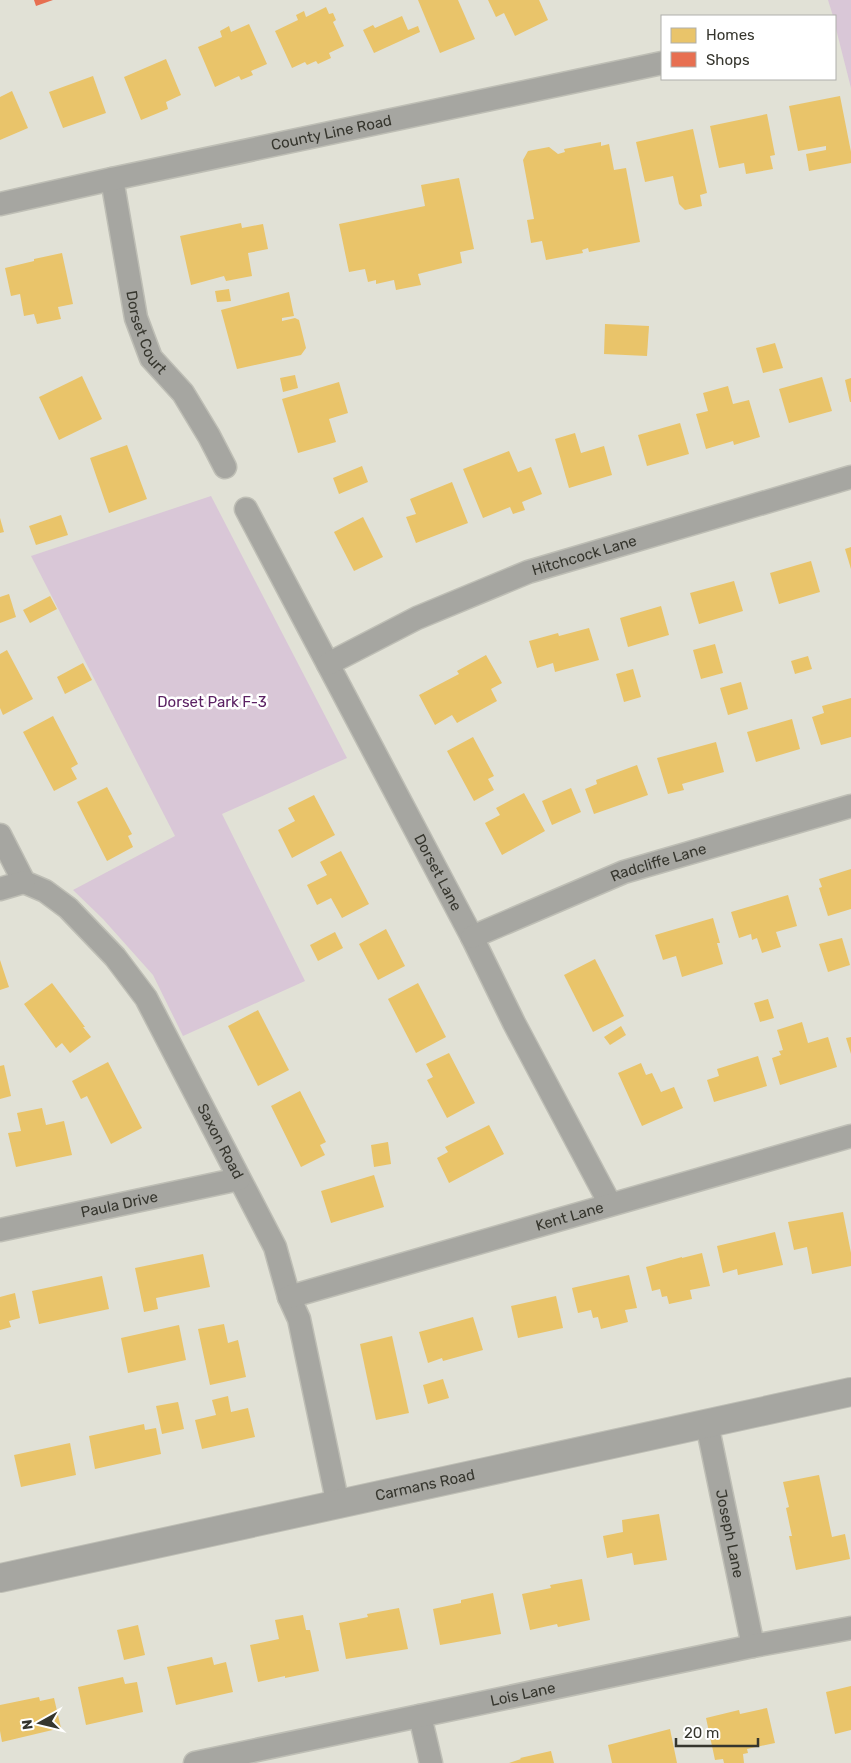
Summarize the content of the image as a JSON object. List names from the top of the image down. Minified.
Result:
{"streets":{"street":["County Line Road","Dorset Court","Hitchcock Lane","Radcliffe Lane","Dorset Lane","Saxon Road","Paula Drive","Kent Lane","Carmans Road","Joseph Lane","Lois Lane"]},"crossings":[["County Line Road","Dorset Court"],["Hitchcock Lane","Dorset Lane"],["Radcliffe Lane","Dorset Lane"],["Dorset Lane","Kent Lane"],["Saxon Road","Paula Drive"],["Saxon Road","Kent Lane"],["Saxon Road","Carmans Road"],["Carmans Road","Joseph Lane"],["Joseph Lane","Lois Lane"]],"parks":["Dorset Park F-3"],"legend":["Homes","Shops"],"scale_bar":"20 m","north":"left"}
